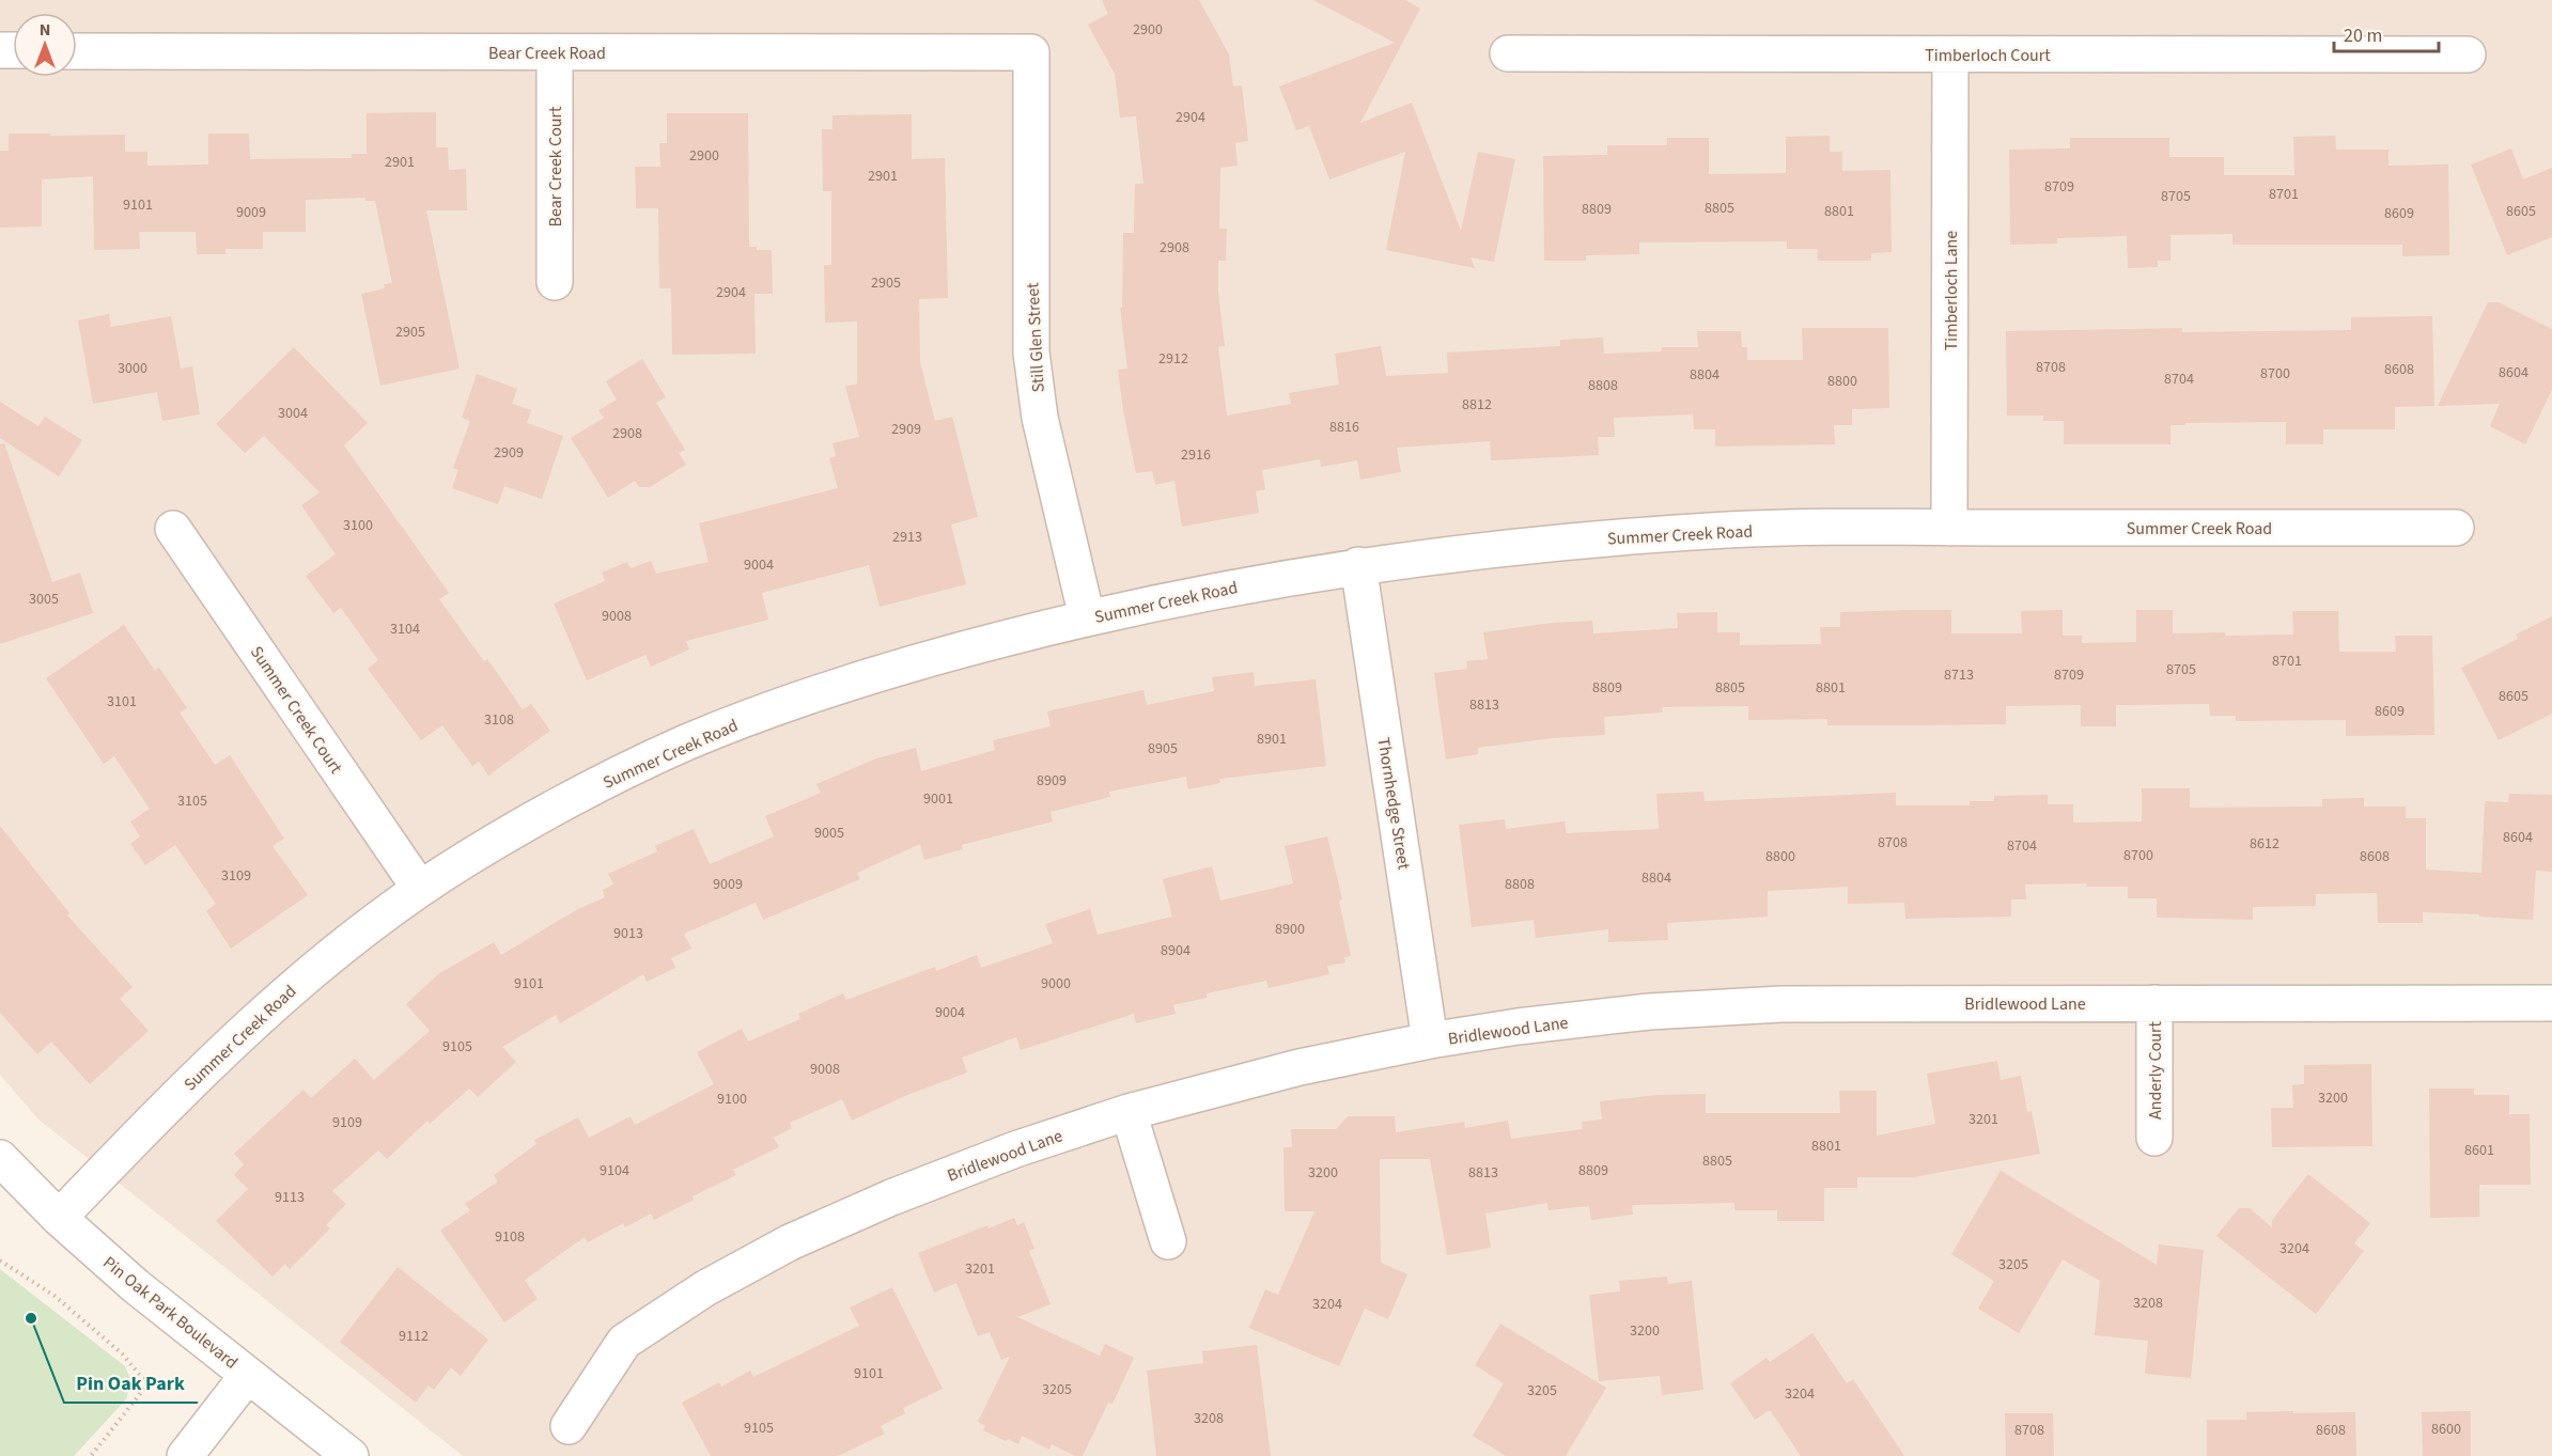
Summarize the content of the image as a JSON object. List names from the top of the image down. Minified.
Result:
{"streets":{"street":["Bear Creek Road","Timberloch Court","Bear Creek Court","Timberloch Lane","Still Glen Street","Summer Creek Road","Summer Creek Court","Thornhedge Street","Bridlewood Lane","Anderly Court","Pin Oak Park Boulevard"]},"crossings":[["Bear Creek Road","Bear Creek Court"],["Bear Creek Road","Still Glen Street"],["Timberloch Court","Timberloch Lane"],["Timberloch Lane","Summer Creek Road"],["Still Glen Street","Summer Creek Road"],["Summer Creek Road","Summer Creek Court"],["Summer Creek Road","Thornhedge Street"],["Summer Creek Road","Pin Oak Park Boulevard"],["Thornhedge Street","Bridlewood Lane"],["Bridlewood Lane","Anderly Court"]],"places":["Pin Oak Park"],"house_numbers":["2900","2904","2900","2901","2901","8709","8701","8705","9101","8805","8809","8801","8605","9009","8609","2908","2905","2904","2905","2912","8708","3000","8608","8604","8700","8804","8704","8800","8808","8812","3004","8816","2909","2908","2909","2916","3100","2913","9004","3005","9008","3104","8701","8705","8713","8709","8809","8805","8801","8605","3101","8813","8609","3108","8901","8905","8909","9001","3105","9005","8604","8708","8612","8704","8700","8800","8608","3109","8804","9009","8808","8900","9013","8904","9101","9000","9004","9105","9008","3200","9100","3201","9109","8801","8601","8805","9104","8809","3200","8813","9113","9108","3204","3205","3201","3208","3204","3200","9112","9101","3205","3205","3204","3208","9105","8600","8708","8608"],"scale_bar":"20 m","north":"top"}
